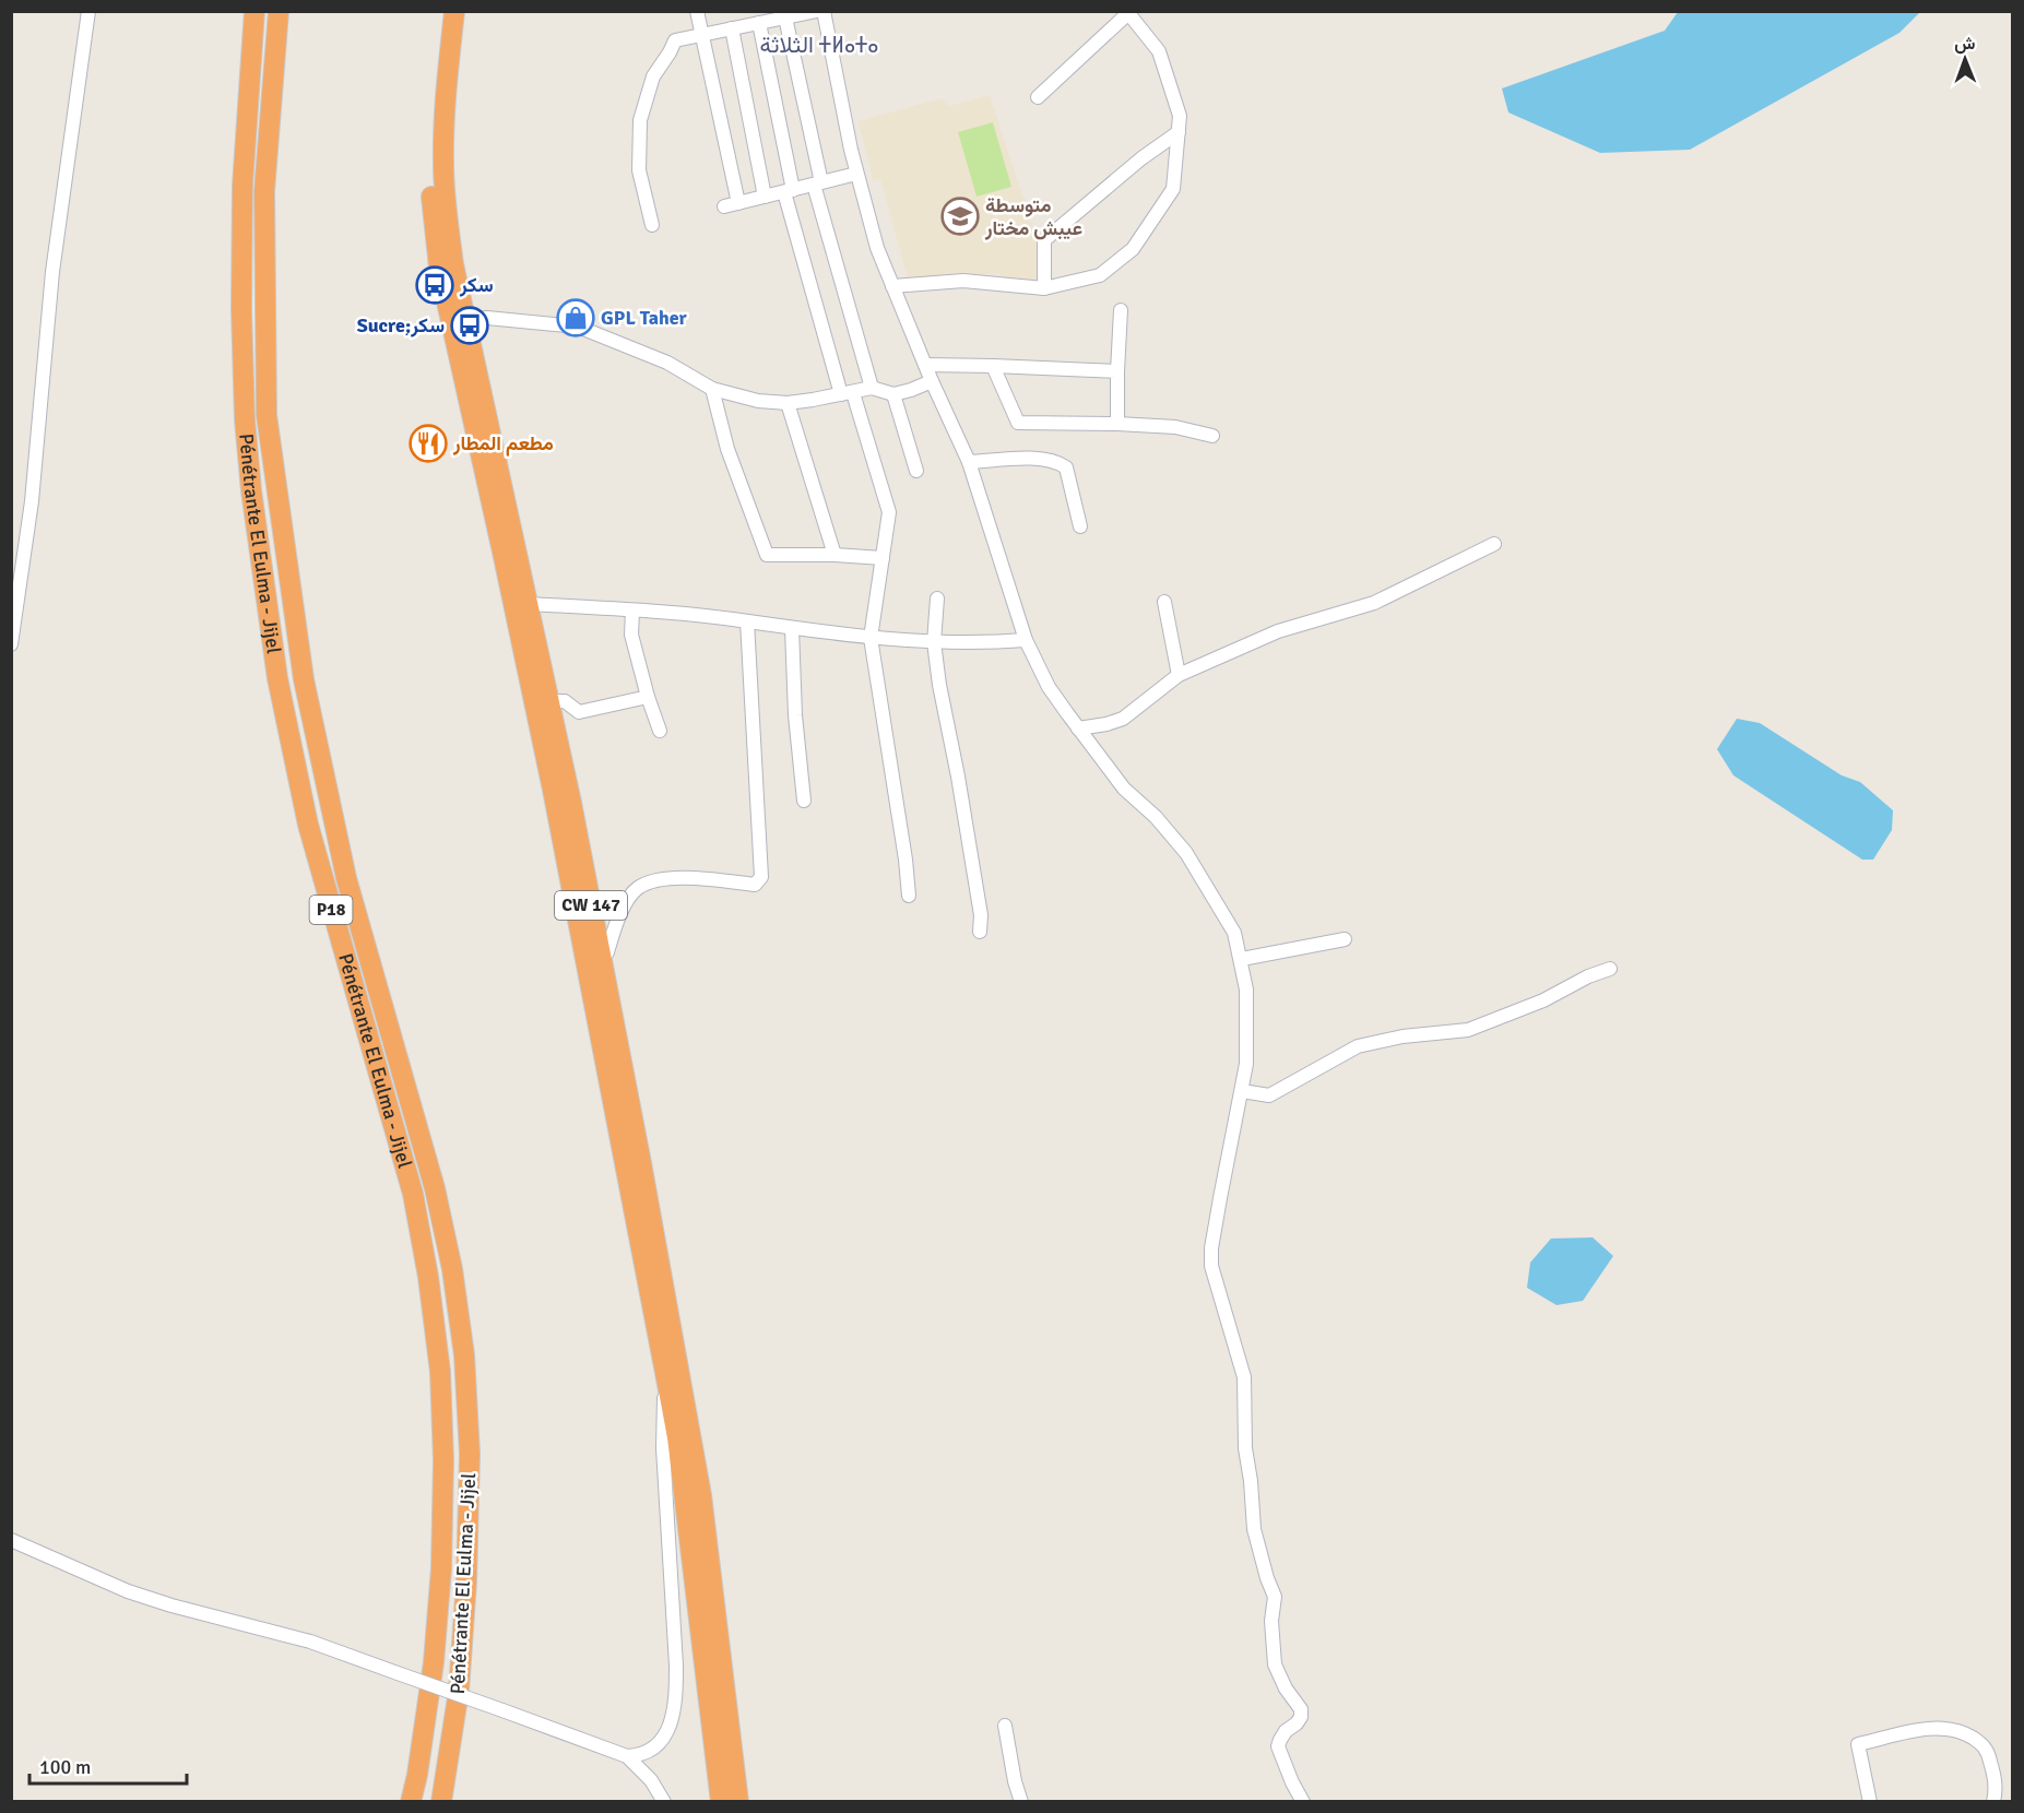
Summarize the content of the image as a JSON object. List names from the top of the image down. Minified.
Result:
{"streets":{"highway":["Pénétrante El Eulma - Jijel","CW 147","P18"]},"districts":["الثلاثة ⵜⵍⴰⵜⴰ"],"places":{"school or university":["متوسطة عيبش مختار"],"bus stop":["سكر","Sucre;سكر"],"shop":["GPL Taher"],"restaurant":["مطعم المطار"]},"scale_bar":"100 m","north":"top"}
